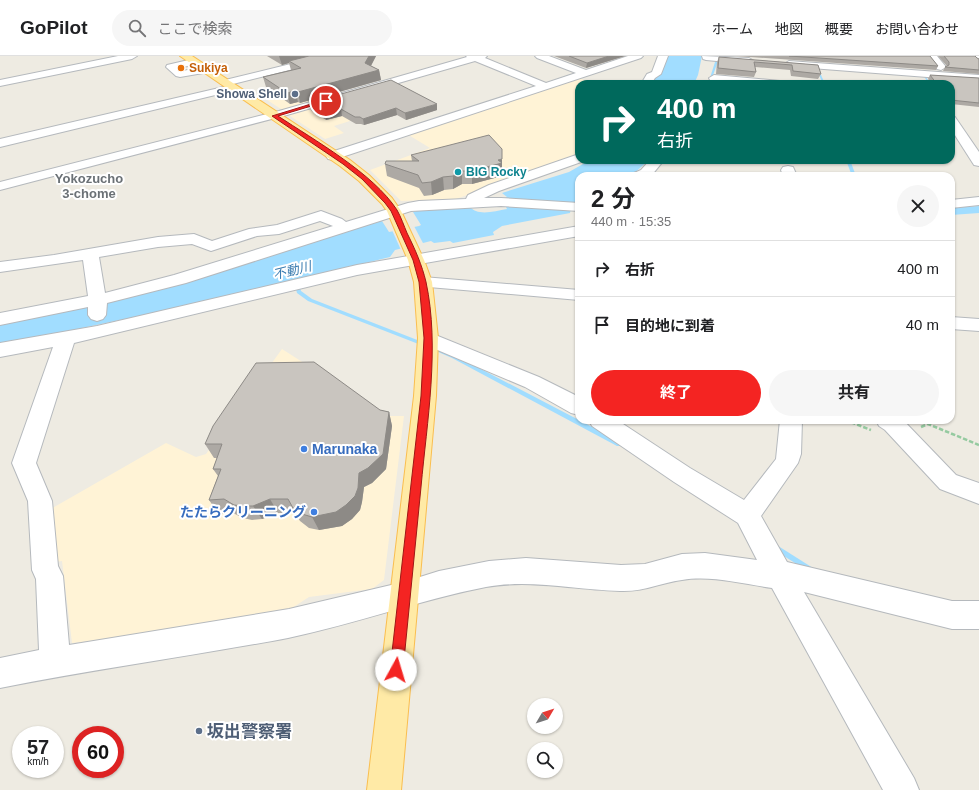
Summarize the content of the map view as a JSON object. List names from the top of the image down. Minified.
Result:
{"districts":["Yokozucho 3-chome"],"water":["不動川"],"places":["Sukiya","Showa Shell","BIG Rocky","Marunaka","たたらクリーニング","坂出警察署"],"north":"top right","page":{"header":"GoPilot","search":"ここで検索","nav":["ホーム","地図","概要","お問い合わせ"],"turn":["400 m","右折"],"heading":["2 分","440 m · 15:35"],"list":[{"name":"右折","value":"400 m"},{"name":"目的地に到着","value":"40 m"}],"buttons":["終了","共有"],"speed":"57 km/h","limit":"60"}}
